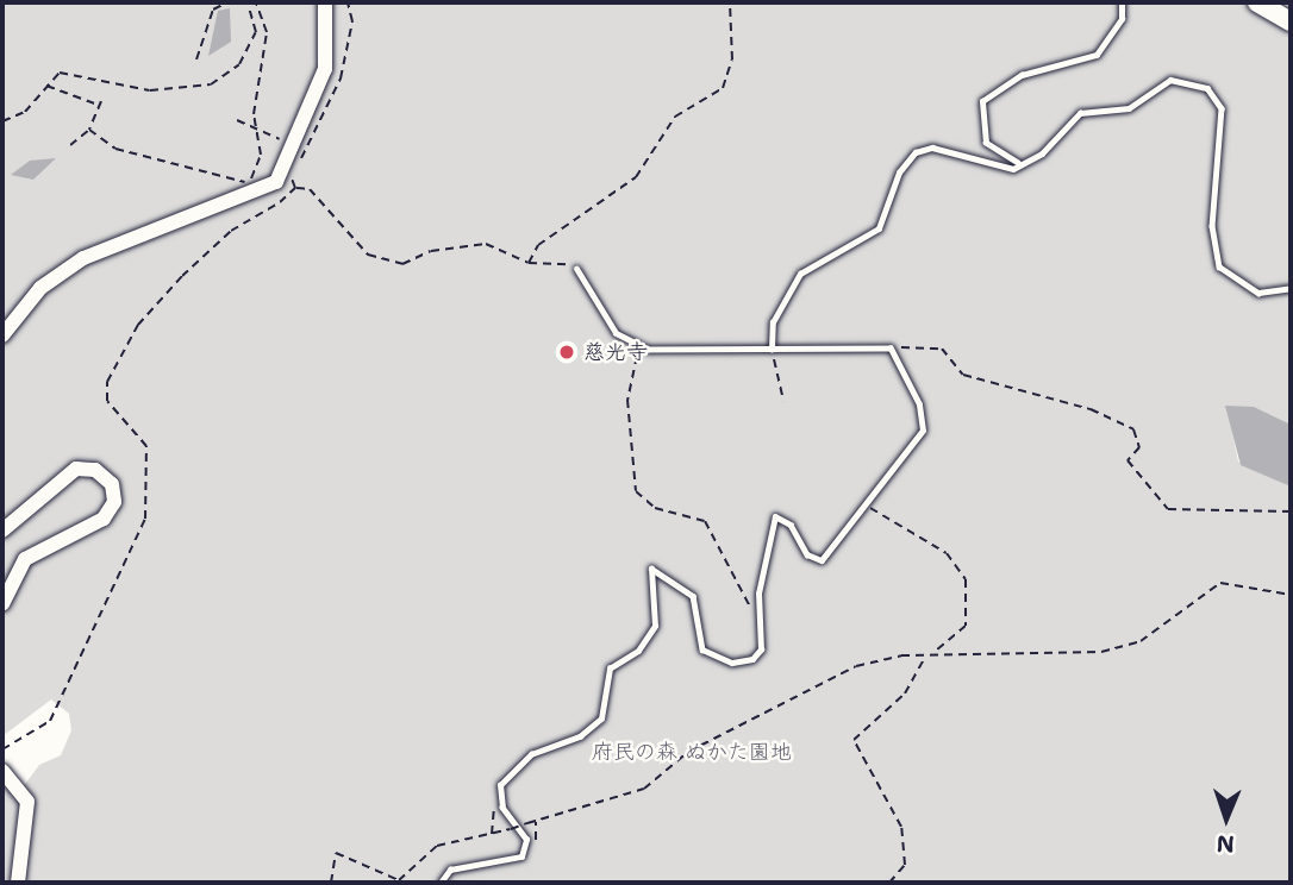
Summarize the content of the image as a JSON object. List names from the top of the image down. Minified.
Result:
{"parks":["府民の森 ぬかた園地"],"places":["慈光寺"],"north":"bottom"}
